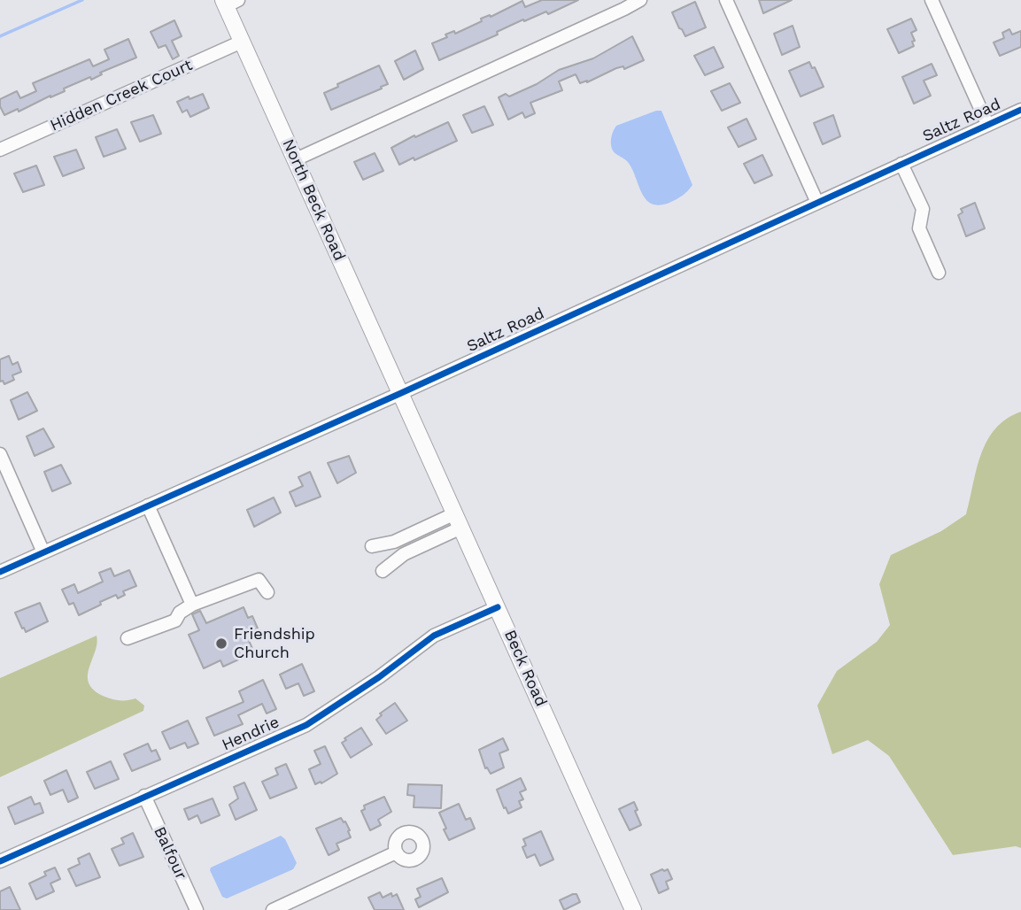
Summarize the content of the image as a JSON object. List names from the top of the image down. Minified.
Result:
{"streets":{"main road":["North Beck Road","Beck Road"],"street":["Hidden Creek Court","Saltz Road","Hendrie","Balfour"]},"crossings":[["Hidden Creek Court","North Beck Road"],["Saltz Road","North Beck Road"],["Saltz Road","Beck Road"],["North Beck Road","Beck Road"],["Beck Road","Hendrie"],["Hendrie","Balfour"]],"places":["Friendship Church"]}
